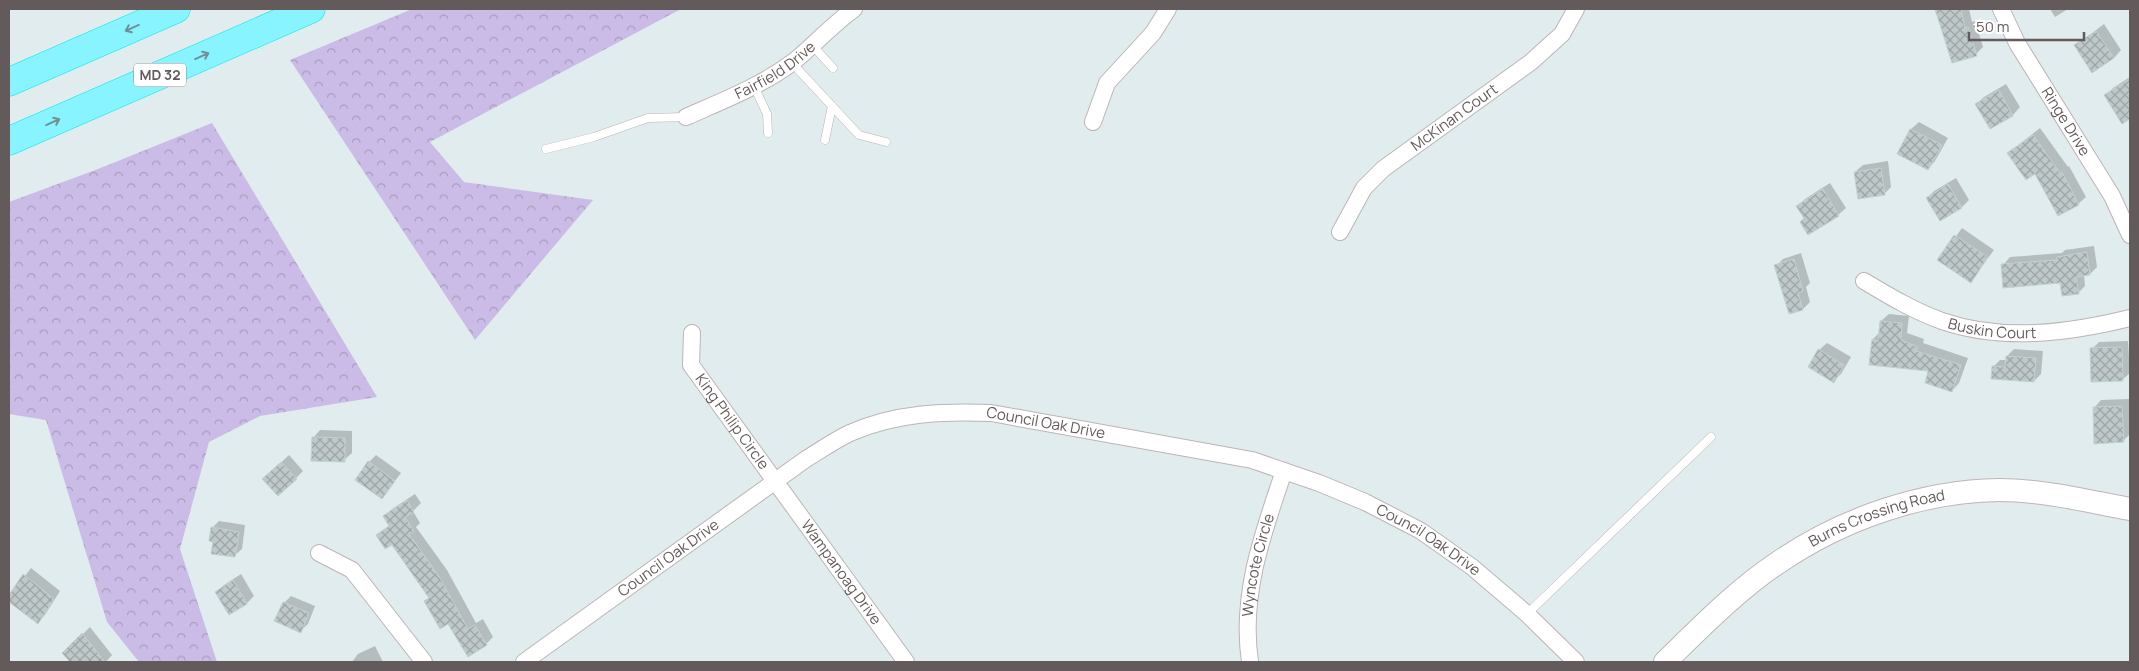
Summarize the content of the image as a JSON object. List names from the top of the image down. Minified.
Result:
{"streets":{"highway":["MD 32"],"street":["Fairfield Drive","McKinan Court","Ringe Drive","Buskin Court","King Philip Circle","Council Oak Drive","Burns Crossing Road","Wyncote Circle","Wampanoag Drive"]},"crossings":[["King Philip Circle","Council Oak Drive"],["King Philip Circle","Wampanoag Drive"],["Council Oak Drive","Wyncote Circle"],["Council Oak Drive","Wampanoag Drive"]],"scale_bar":"50 m"}
